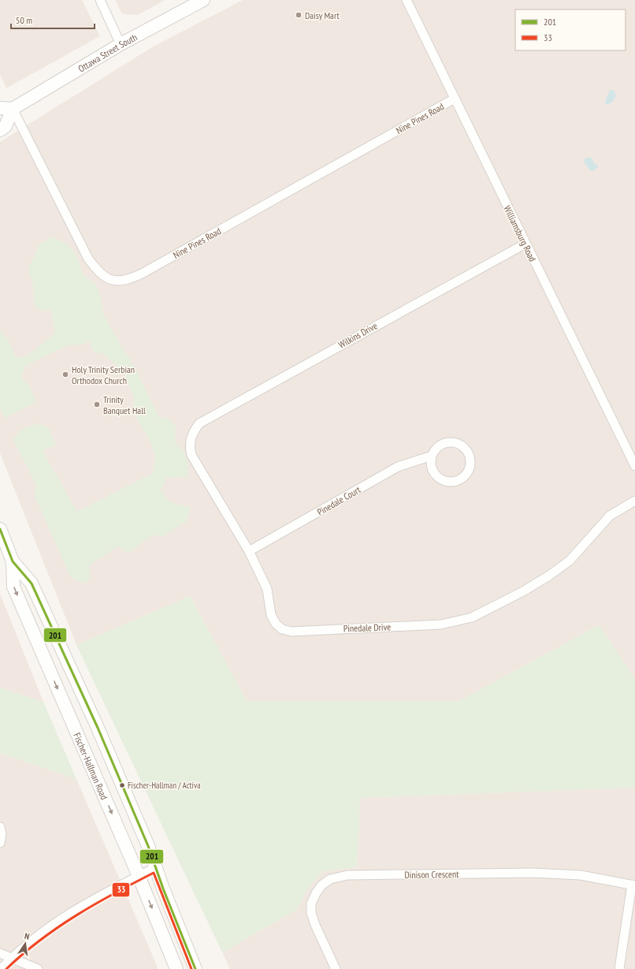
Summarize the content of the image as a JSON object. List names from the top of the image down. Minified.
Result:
{"streets":{"main road":["Ottawa Street South","Fischer-Hallman Road"],"street":["Nine Pines Road","Williamsburg Road","Wilkins Drive","Pinedale Court","Pinedale Drive","Dinison Crescent"]},"crossings":[["Ottawa Street South","Nine Pines Road"],["Nine Pines Road","Williamsburg Road"],["Williamsburg Road","Wilkins Drive"],["Wilkins Drive","Pinedale Drive"],["Pinedale Court","Pinedale Drive"]],"places":["Daisy Mart","Holy Trinity Serbian Orthodox Church","Trinity Banquet Hall","Fischer-Hallman / Activa"],"lines":["transit line 201","transit line 33"],"legend":["201","33"],"scale_bar":"50 m","north":"top"}
